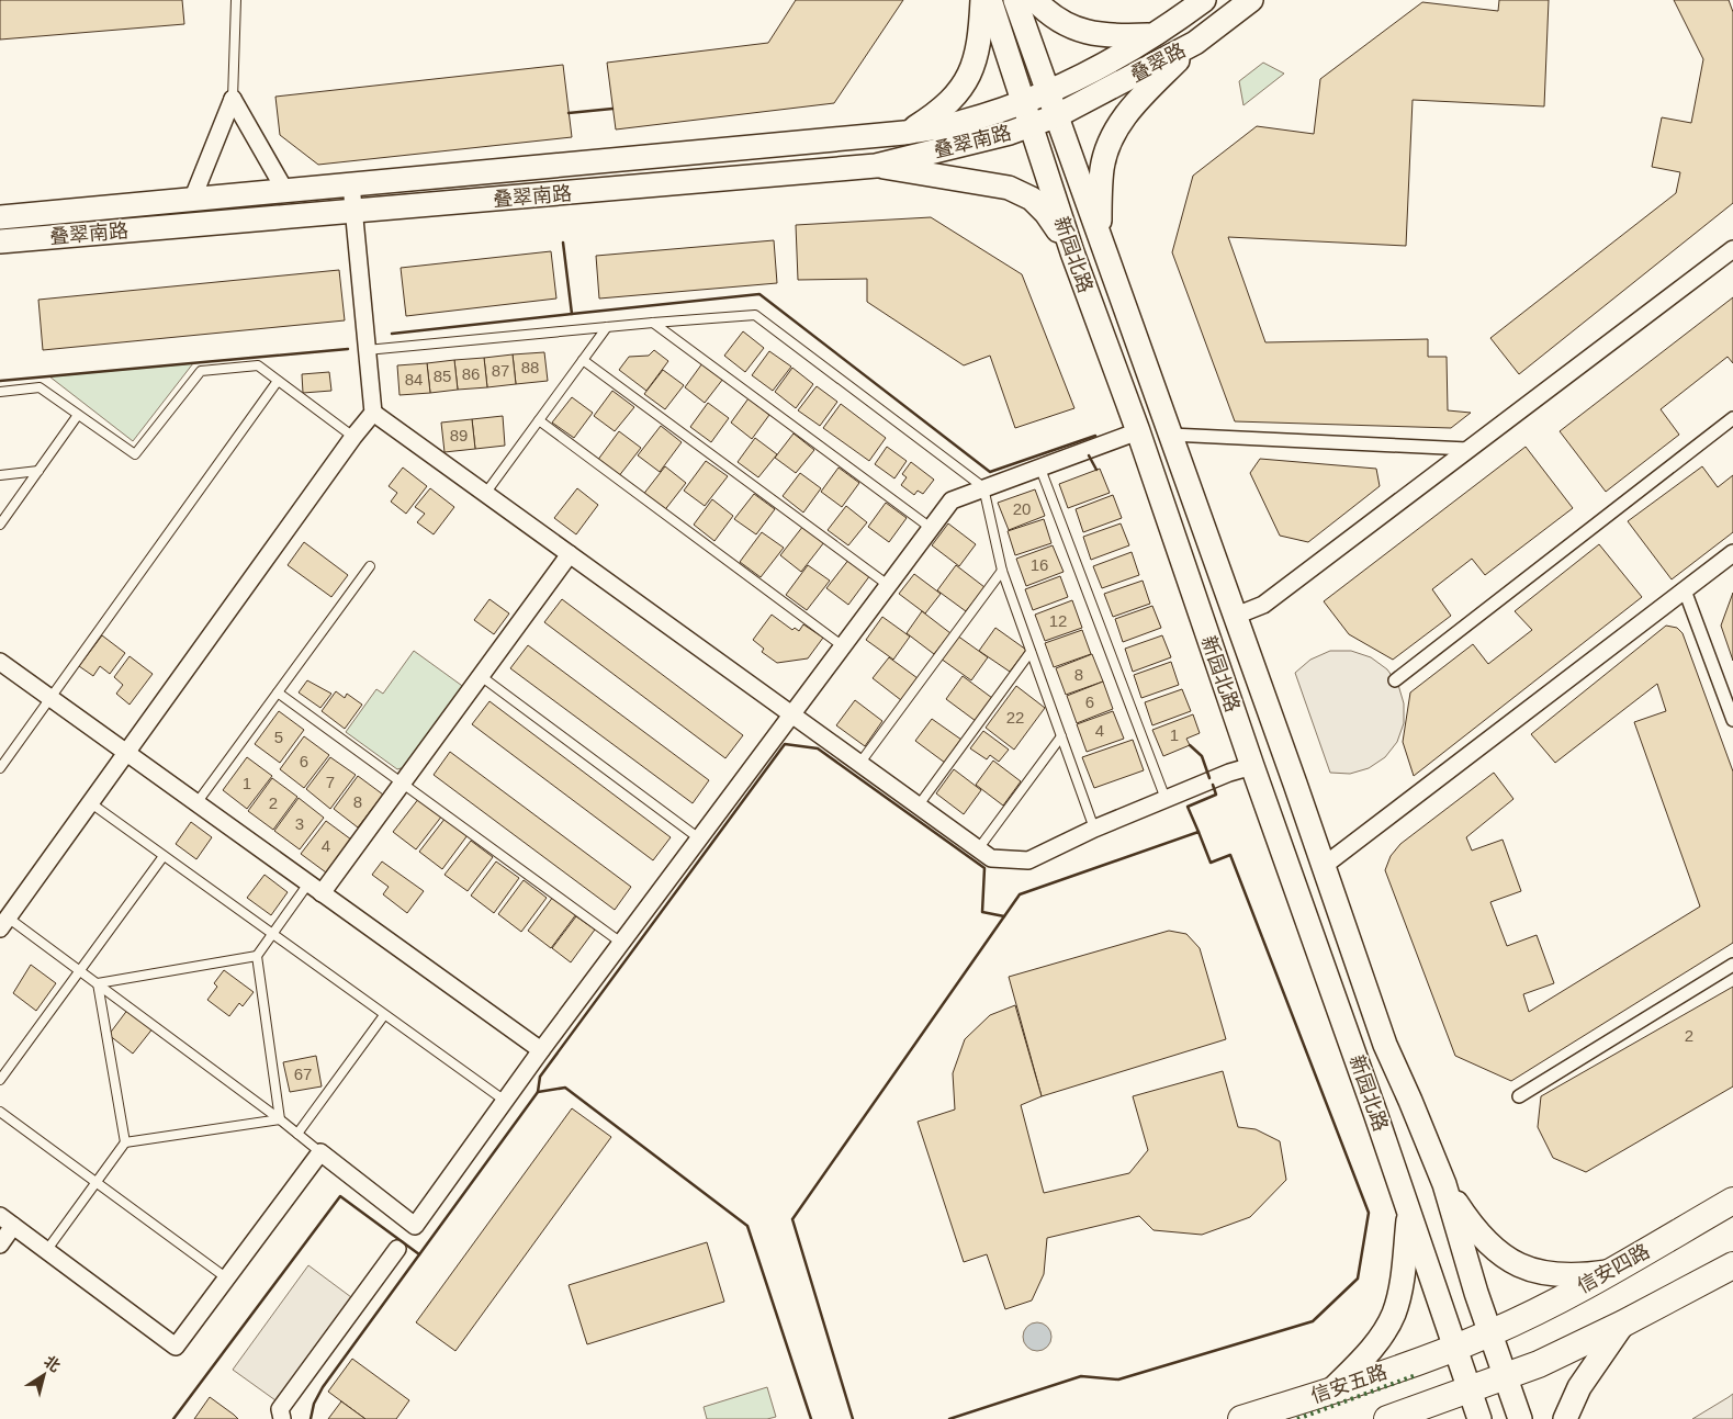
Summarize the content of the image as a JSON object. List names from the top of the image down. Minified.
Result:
{"streets":{"main road":["叠翠路","叠翠南路","新园北路","信安四路","信安五路"]},"crossings":[["叠翠路","叠翠南路"],["叠翠路","新园北路"],["叠翠南路","新园北路"],["新园北路","信安四路"],["新园北路","信安五路"],["信安四路","信安五路"]],"house_numbers":["88","87","86","85","84","89","20","16","12","8","6","22","4","1","5","6","7","1","8","2","3","4","2","67"],"north":"top right"}
